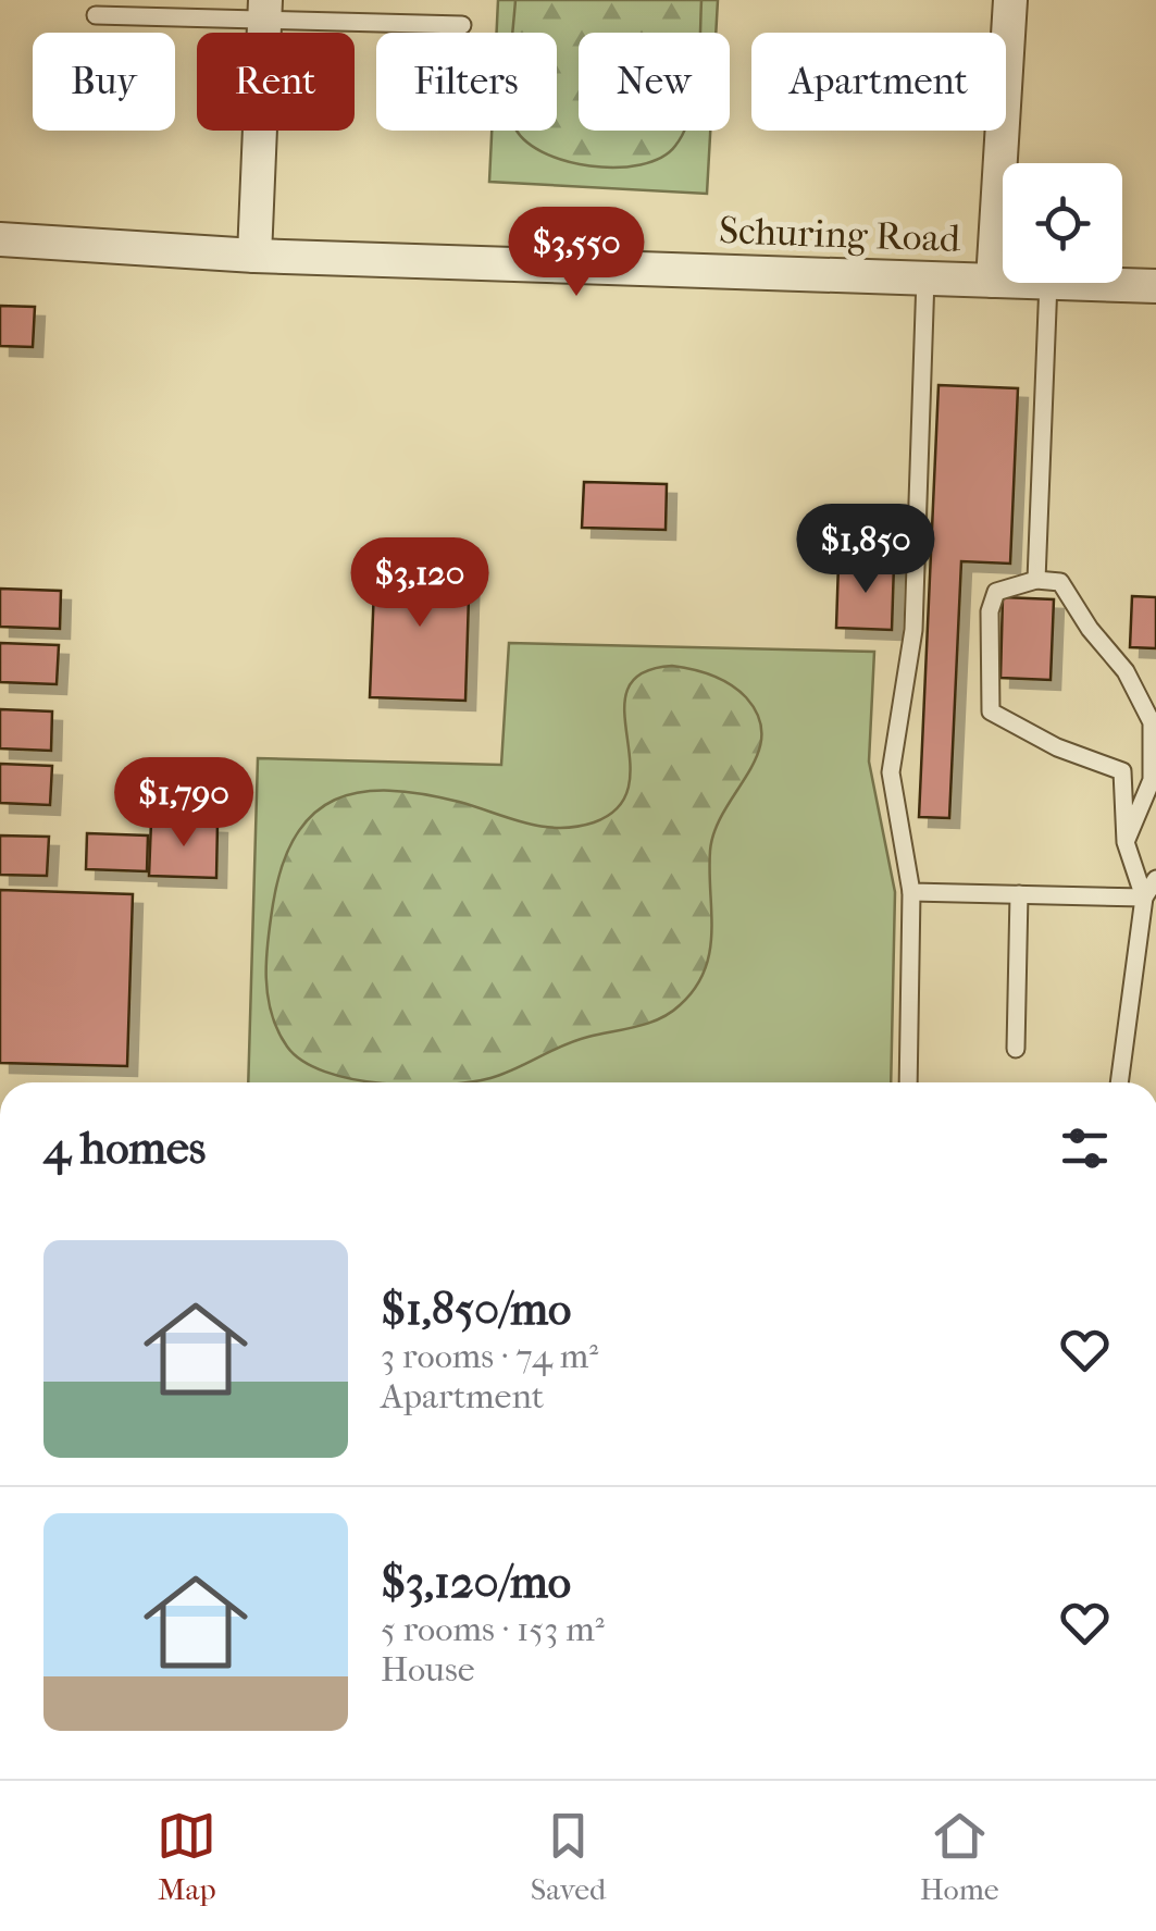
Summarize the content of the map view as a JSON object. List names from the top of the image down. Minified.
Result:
{"streets":{"street":["Schuring Road"]},"page":{"chip":["Buy","Rent","Filters","New","Apartment"],"price":["$3,550","$1,850","$3,120","$1,790"],"heading":"4 homes","list":[{"name":"$1,850/mo","note":"3 rooms · 74 m² · Apartment"},{"name":"$3,120/mo","note":"5 rooms · 153 m² · House"}],"tabs":["Map","Saved","Home"]}}
